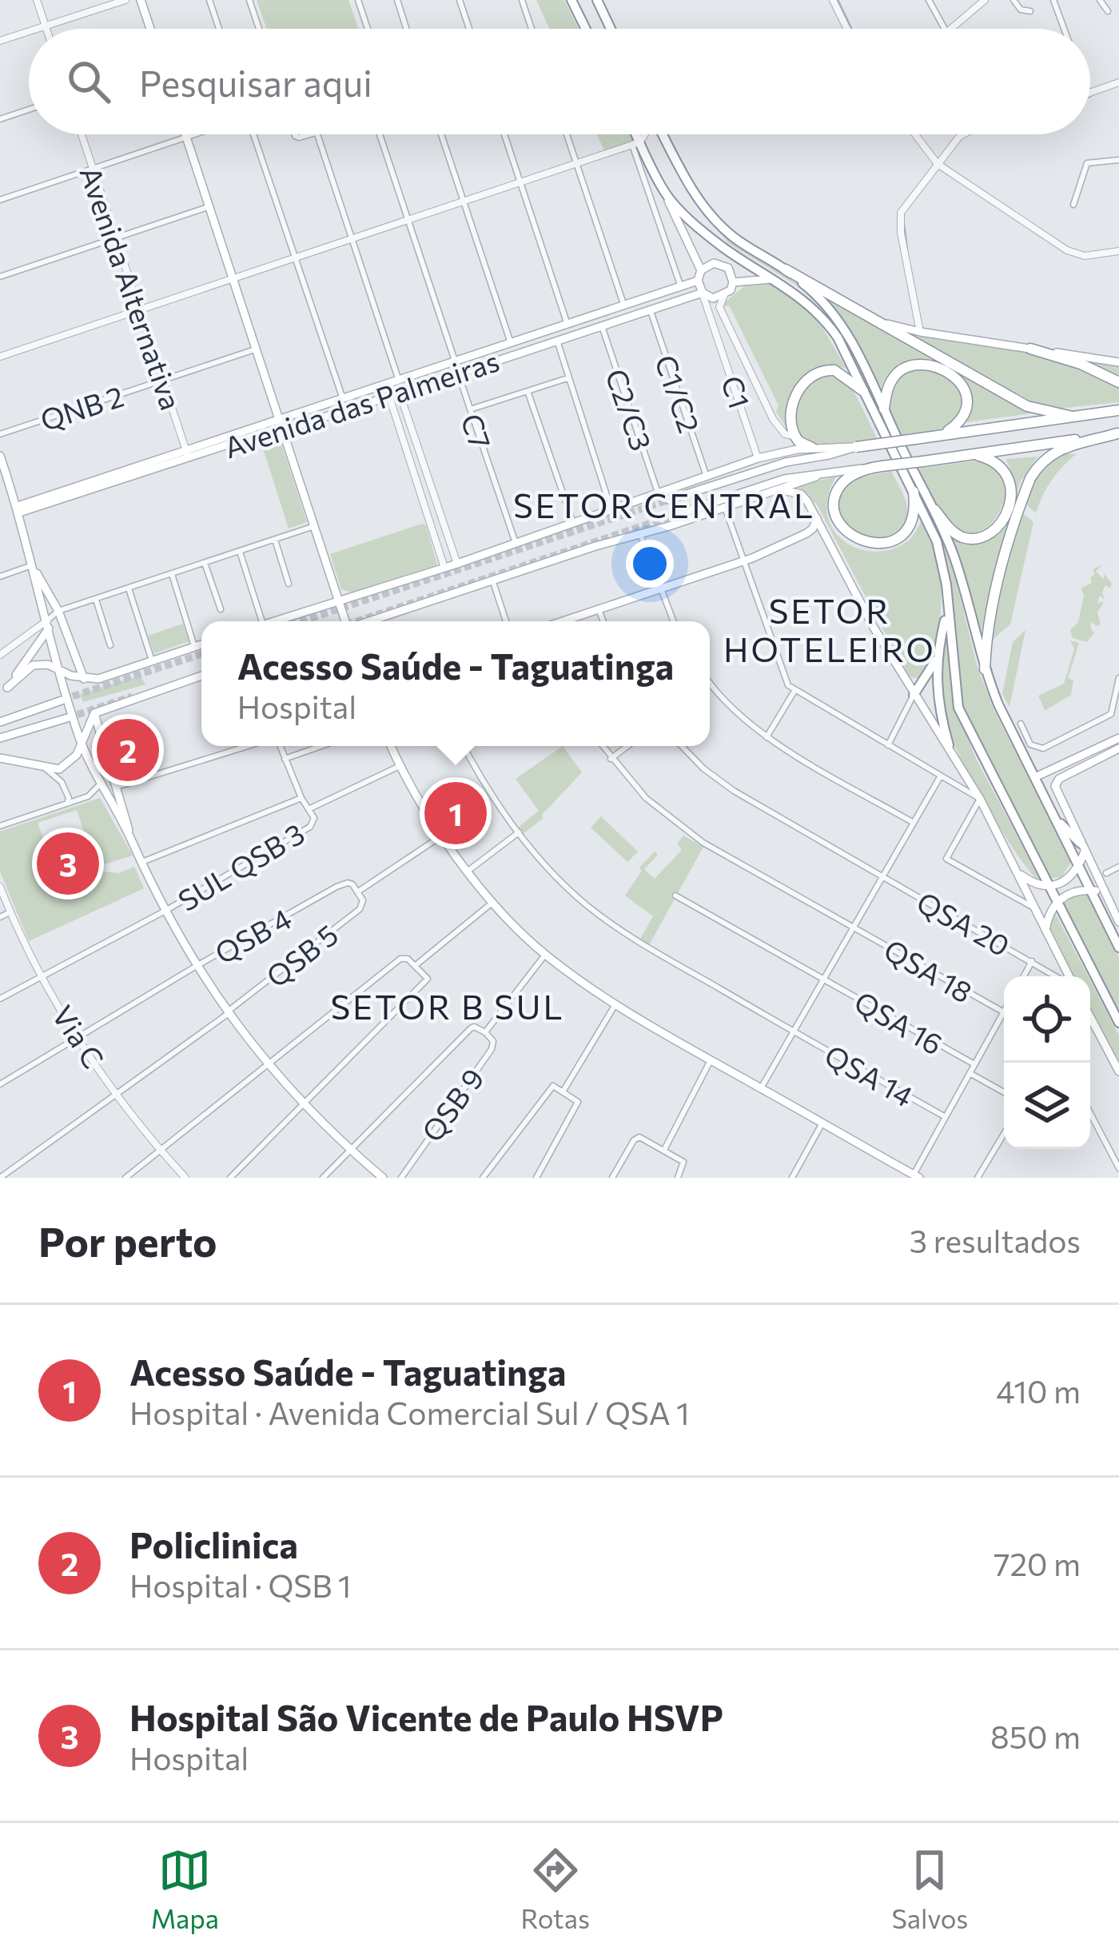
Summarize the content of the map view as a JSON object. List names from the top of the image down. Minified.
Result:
{"streets":{"main road":["Avenida das Palmeiras"],"street":["Avenida Alternativa","C1","C1/C2","QNB 2","C2/C3","C7","SUL QSB 3","QSA 20","QSB 4","QSB 5","QSA 18","QSA 16","Via C","QSA 14","QSB 9"]},"crossings":[["Avenida Alternativa","Avenida das Palmeiras"],["Avenida Alternativa","QNB 2"],["C1","Avenida das Palmeiras"],["C1/C2","Avenida das Palmeiras"],["Avenida das Palmeiras","C2/C3"],["Avenida das Palmeiras","C7"],["SUL QSB 3","Via C"],["QSB 4","QSB 5"]],"districts":["SETOR CENTRAL","SETOR HOTELEIRO","SETOR B SUL"],"page":{"search":"Pesquisar aqui","popup":["Acesso Saúde - Taguatinga","Hospital"],"pins":["2","1","3"],"heading":["Por perto","3 resultados"],"list":[{"mark":"1","name":"Acesso Saúde - Taguatinga","note":"Hospital · Avenida Comercial Sul / QSA 1","value":"410 m"},{"mark":"2","name":"Policlinica","note":"Hospital · QSB 1","value":"720 m"},{"mark":"3","name":"Hospital São Vicente de Paulo HSVP","note":"Hospital","value":"850 m"}],"nav":["Mapa","Rotas","Salvos"]}}
